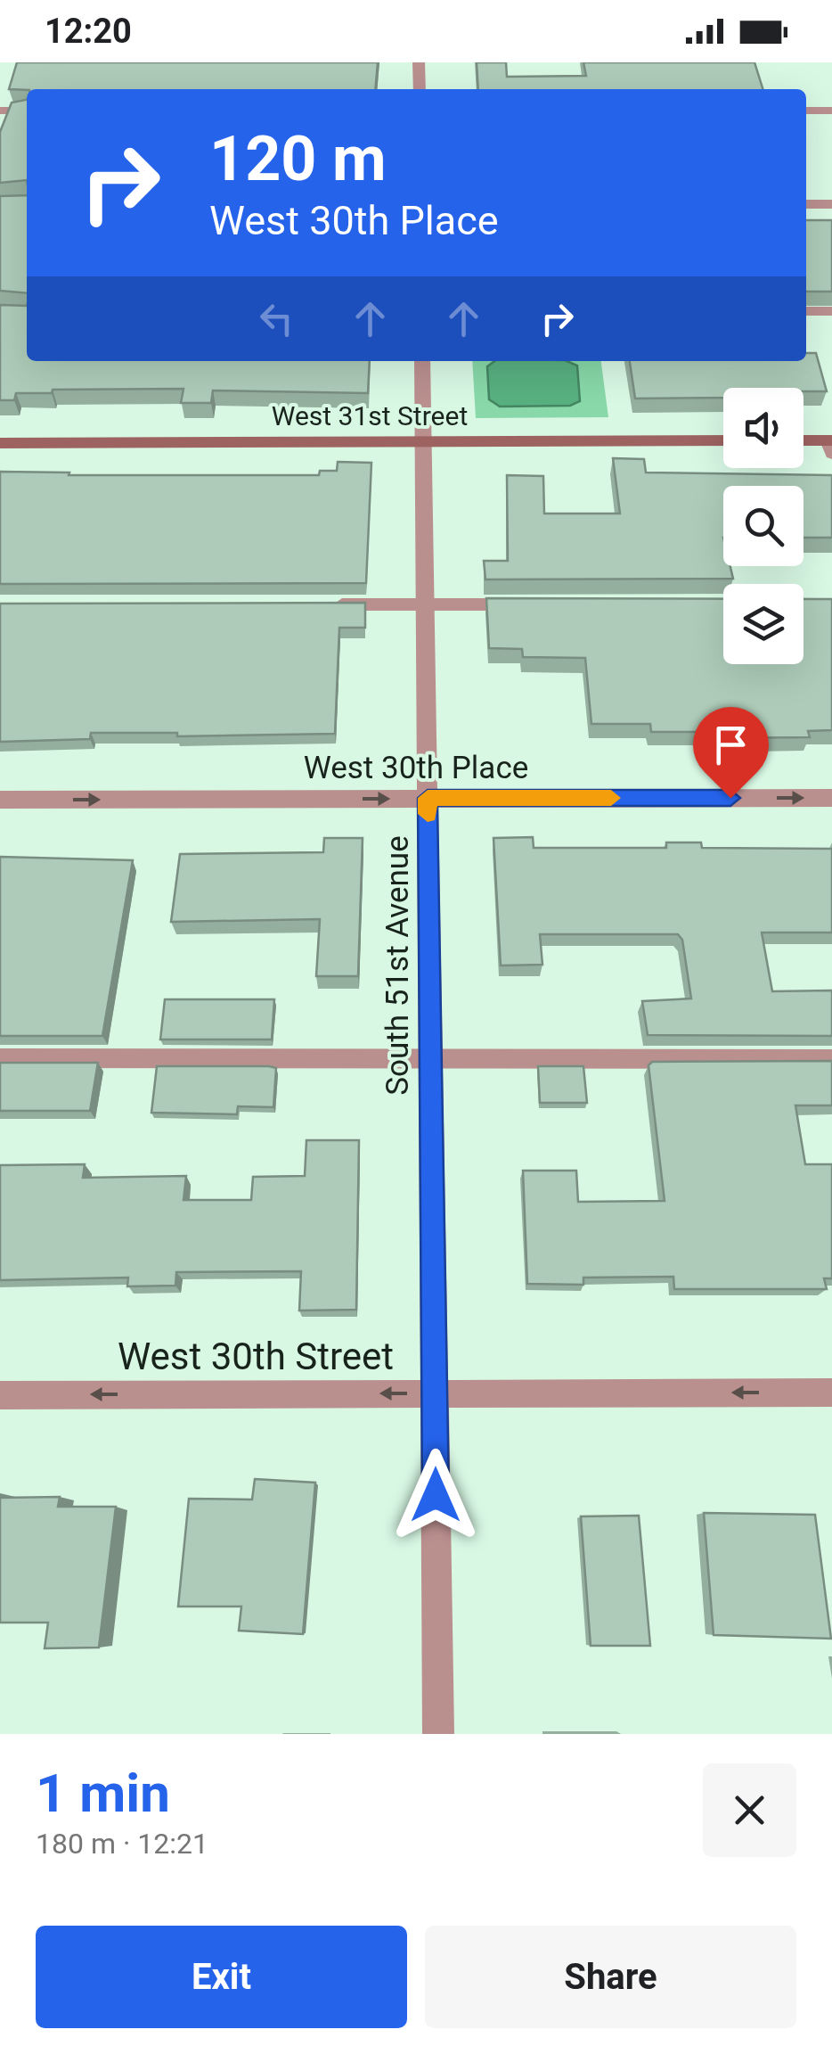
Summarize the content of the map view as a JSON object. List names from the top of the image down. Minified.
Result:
{"streets":{"main road":["West 31st Street"],"street":["West 30th Place","South 51st Avenue","West 30th Street"]},"crossings":[["West 31st Street","South 51st Avenue"],["West 30th Place","South 51st Avenue"],["South 51st Avenue","West 30th Street"]],"one_way":["West 30th Place","West 30th Street"],"page":{"status":"12:20","turn":["120 m","West 30th Place"],"heading":["1 min","180 m · 12:21"],"buttons":["Exit","Share"]}}
